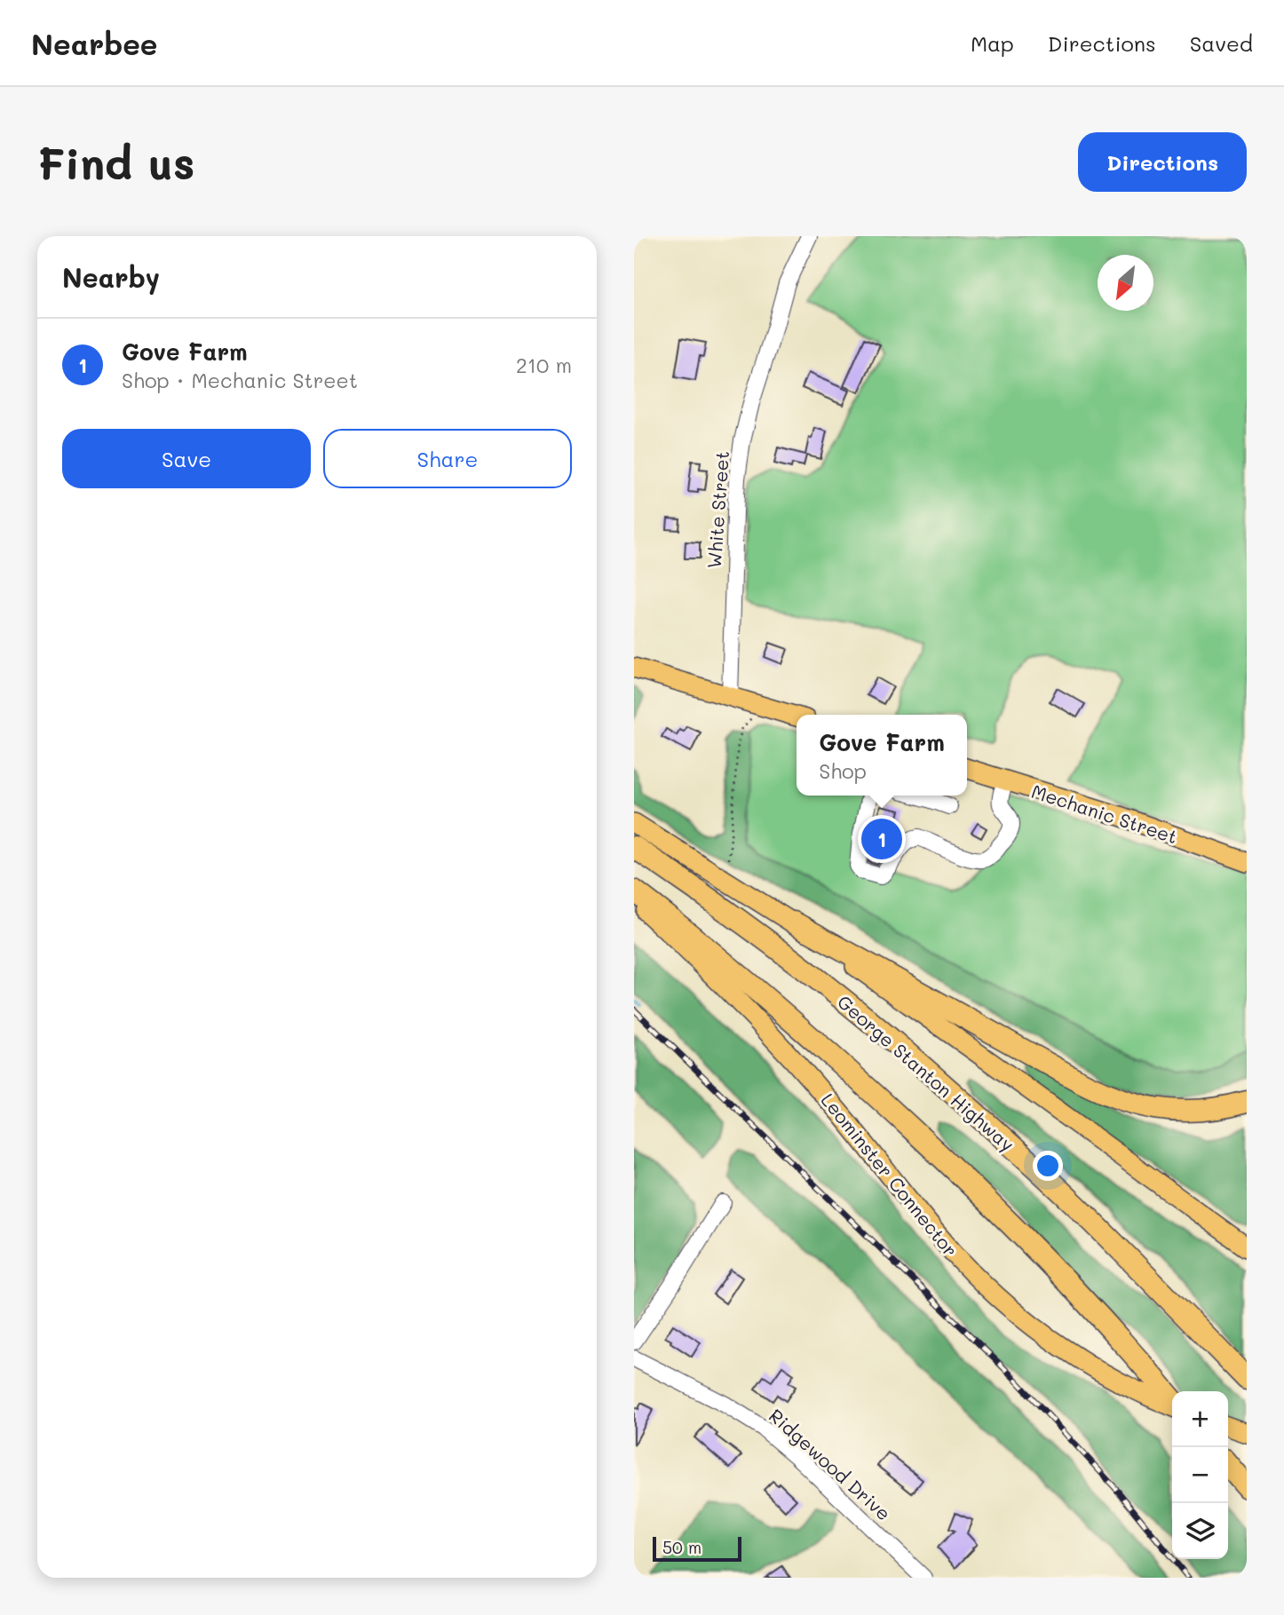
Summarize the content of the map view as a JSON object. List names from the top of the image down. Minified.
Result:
{"streets":{"highway":["George Stanton Highway"],"main road":["Mechanic Street","Leominster Connector"],"street":["White Street","Ridgewood Drive"]},"scale_bar":"50 m","north":"bottom left","page":{"header":"Nearbee","nav":["Map","Directions","Saved"],"buttons":["Directions",["Save","Share"]],"title":"Find us","heading":"Nearby","list":[{"mark":"1","name":"Gove Farm","note":"Shop · Mechanic Street","value":"210 m"}],"popup":["Gove Farm","Shop"],"pins":"1","map_buttons":["+","−"],"scale":"50 m"}}
